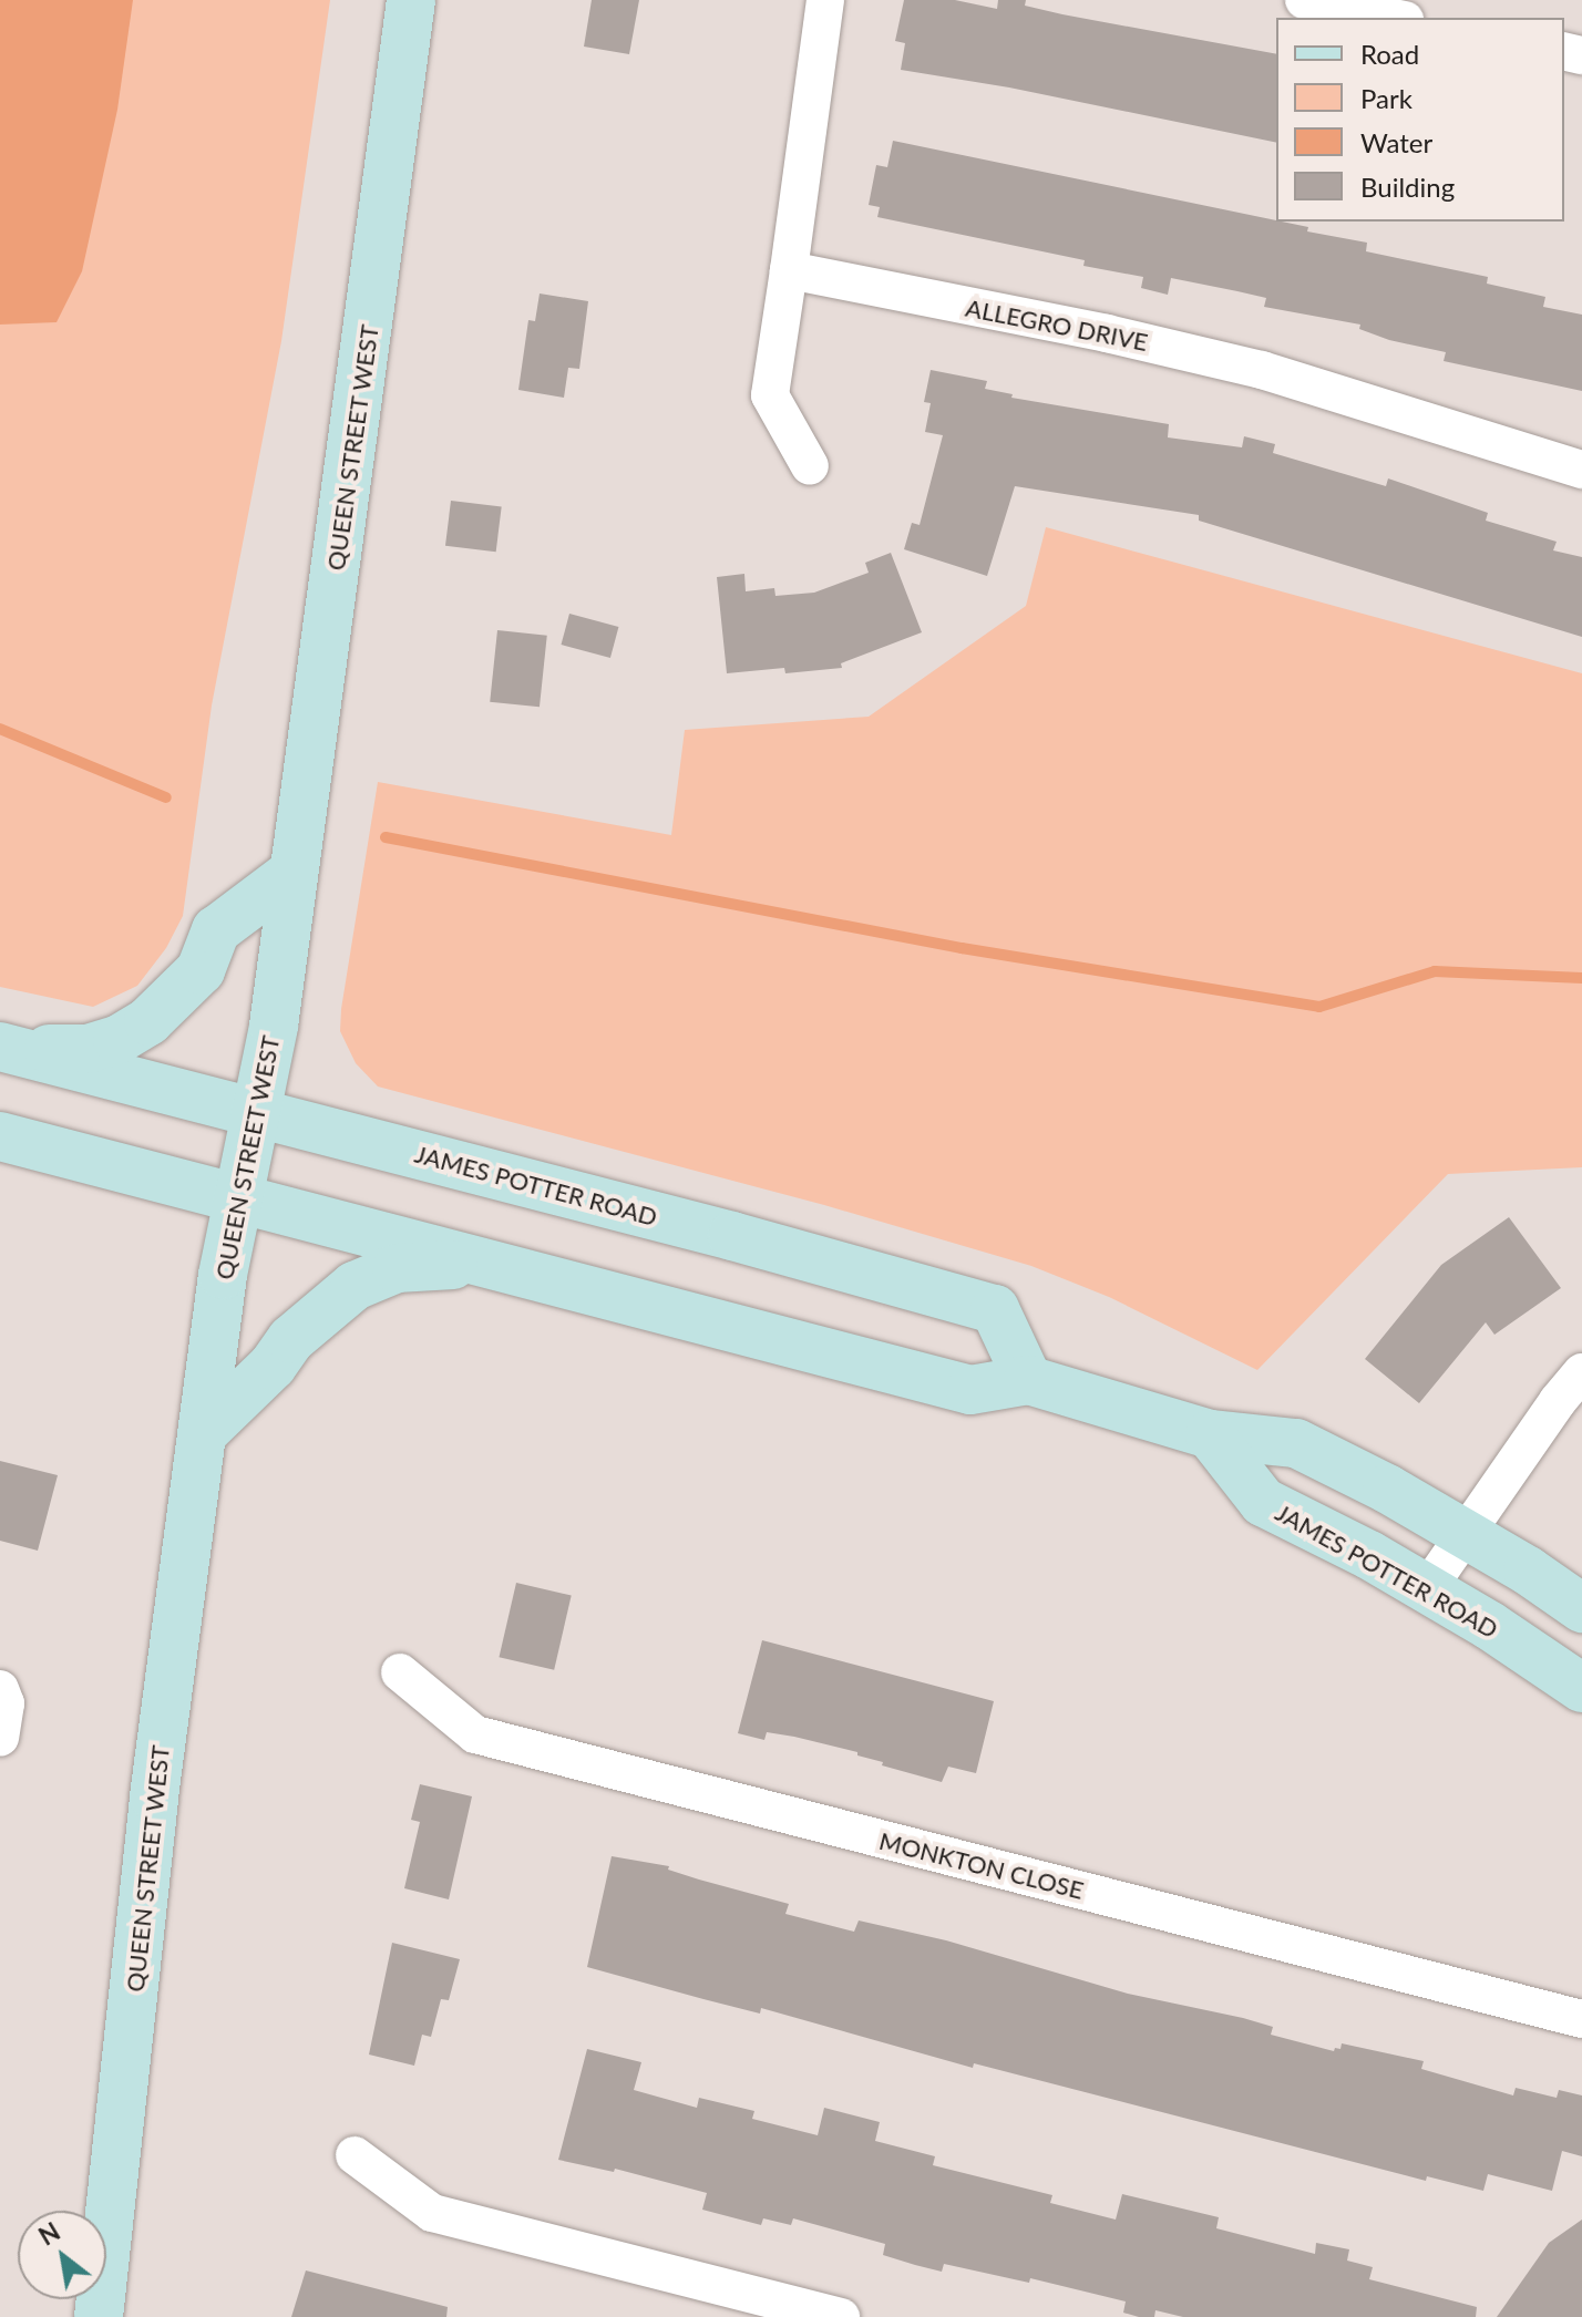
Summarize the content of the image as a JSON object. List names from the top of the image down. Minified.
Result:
{"streets":{"main road":["QUEEN STREET WEST","JAMES POTTER ROAD"],"street":["ALLEGRO DRIVE","MONKTON CLOSE"]},"crossings":[["QUEEN STREET WEST","JAMES POTTER ROAD"]],"legend":["Road","Park","Water","Building"],"north":"top left"}
